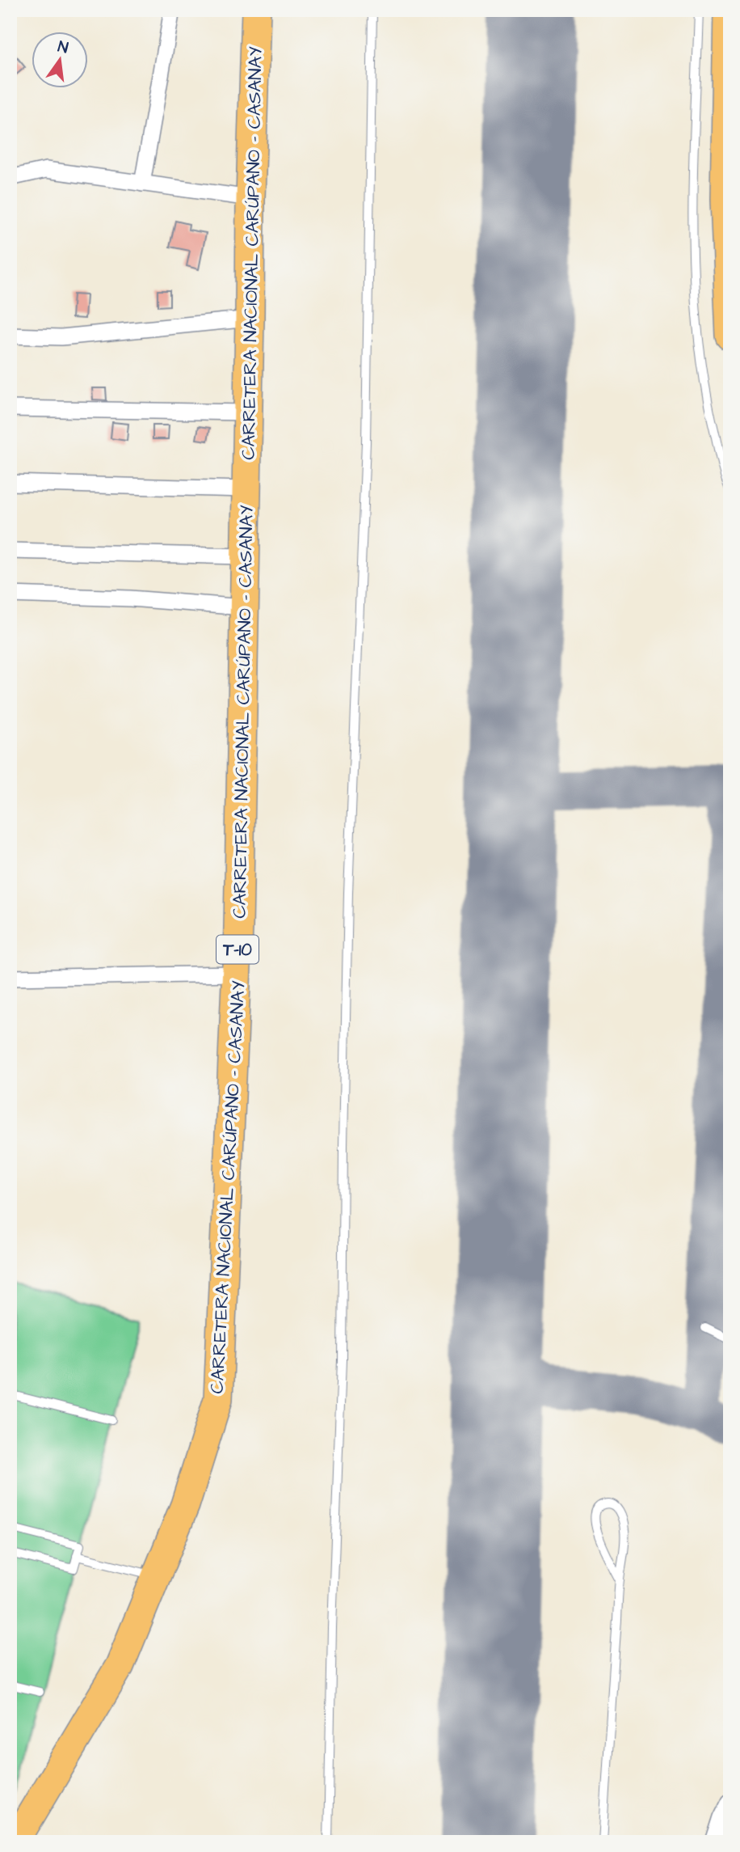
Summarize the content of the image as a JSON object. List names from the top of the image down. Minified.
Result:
{"streets":{"highway":["CARRETERA NACIONAL CARÚPANO - CASANAY","T-10"]},"north":"top"}
